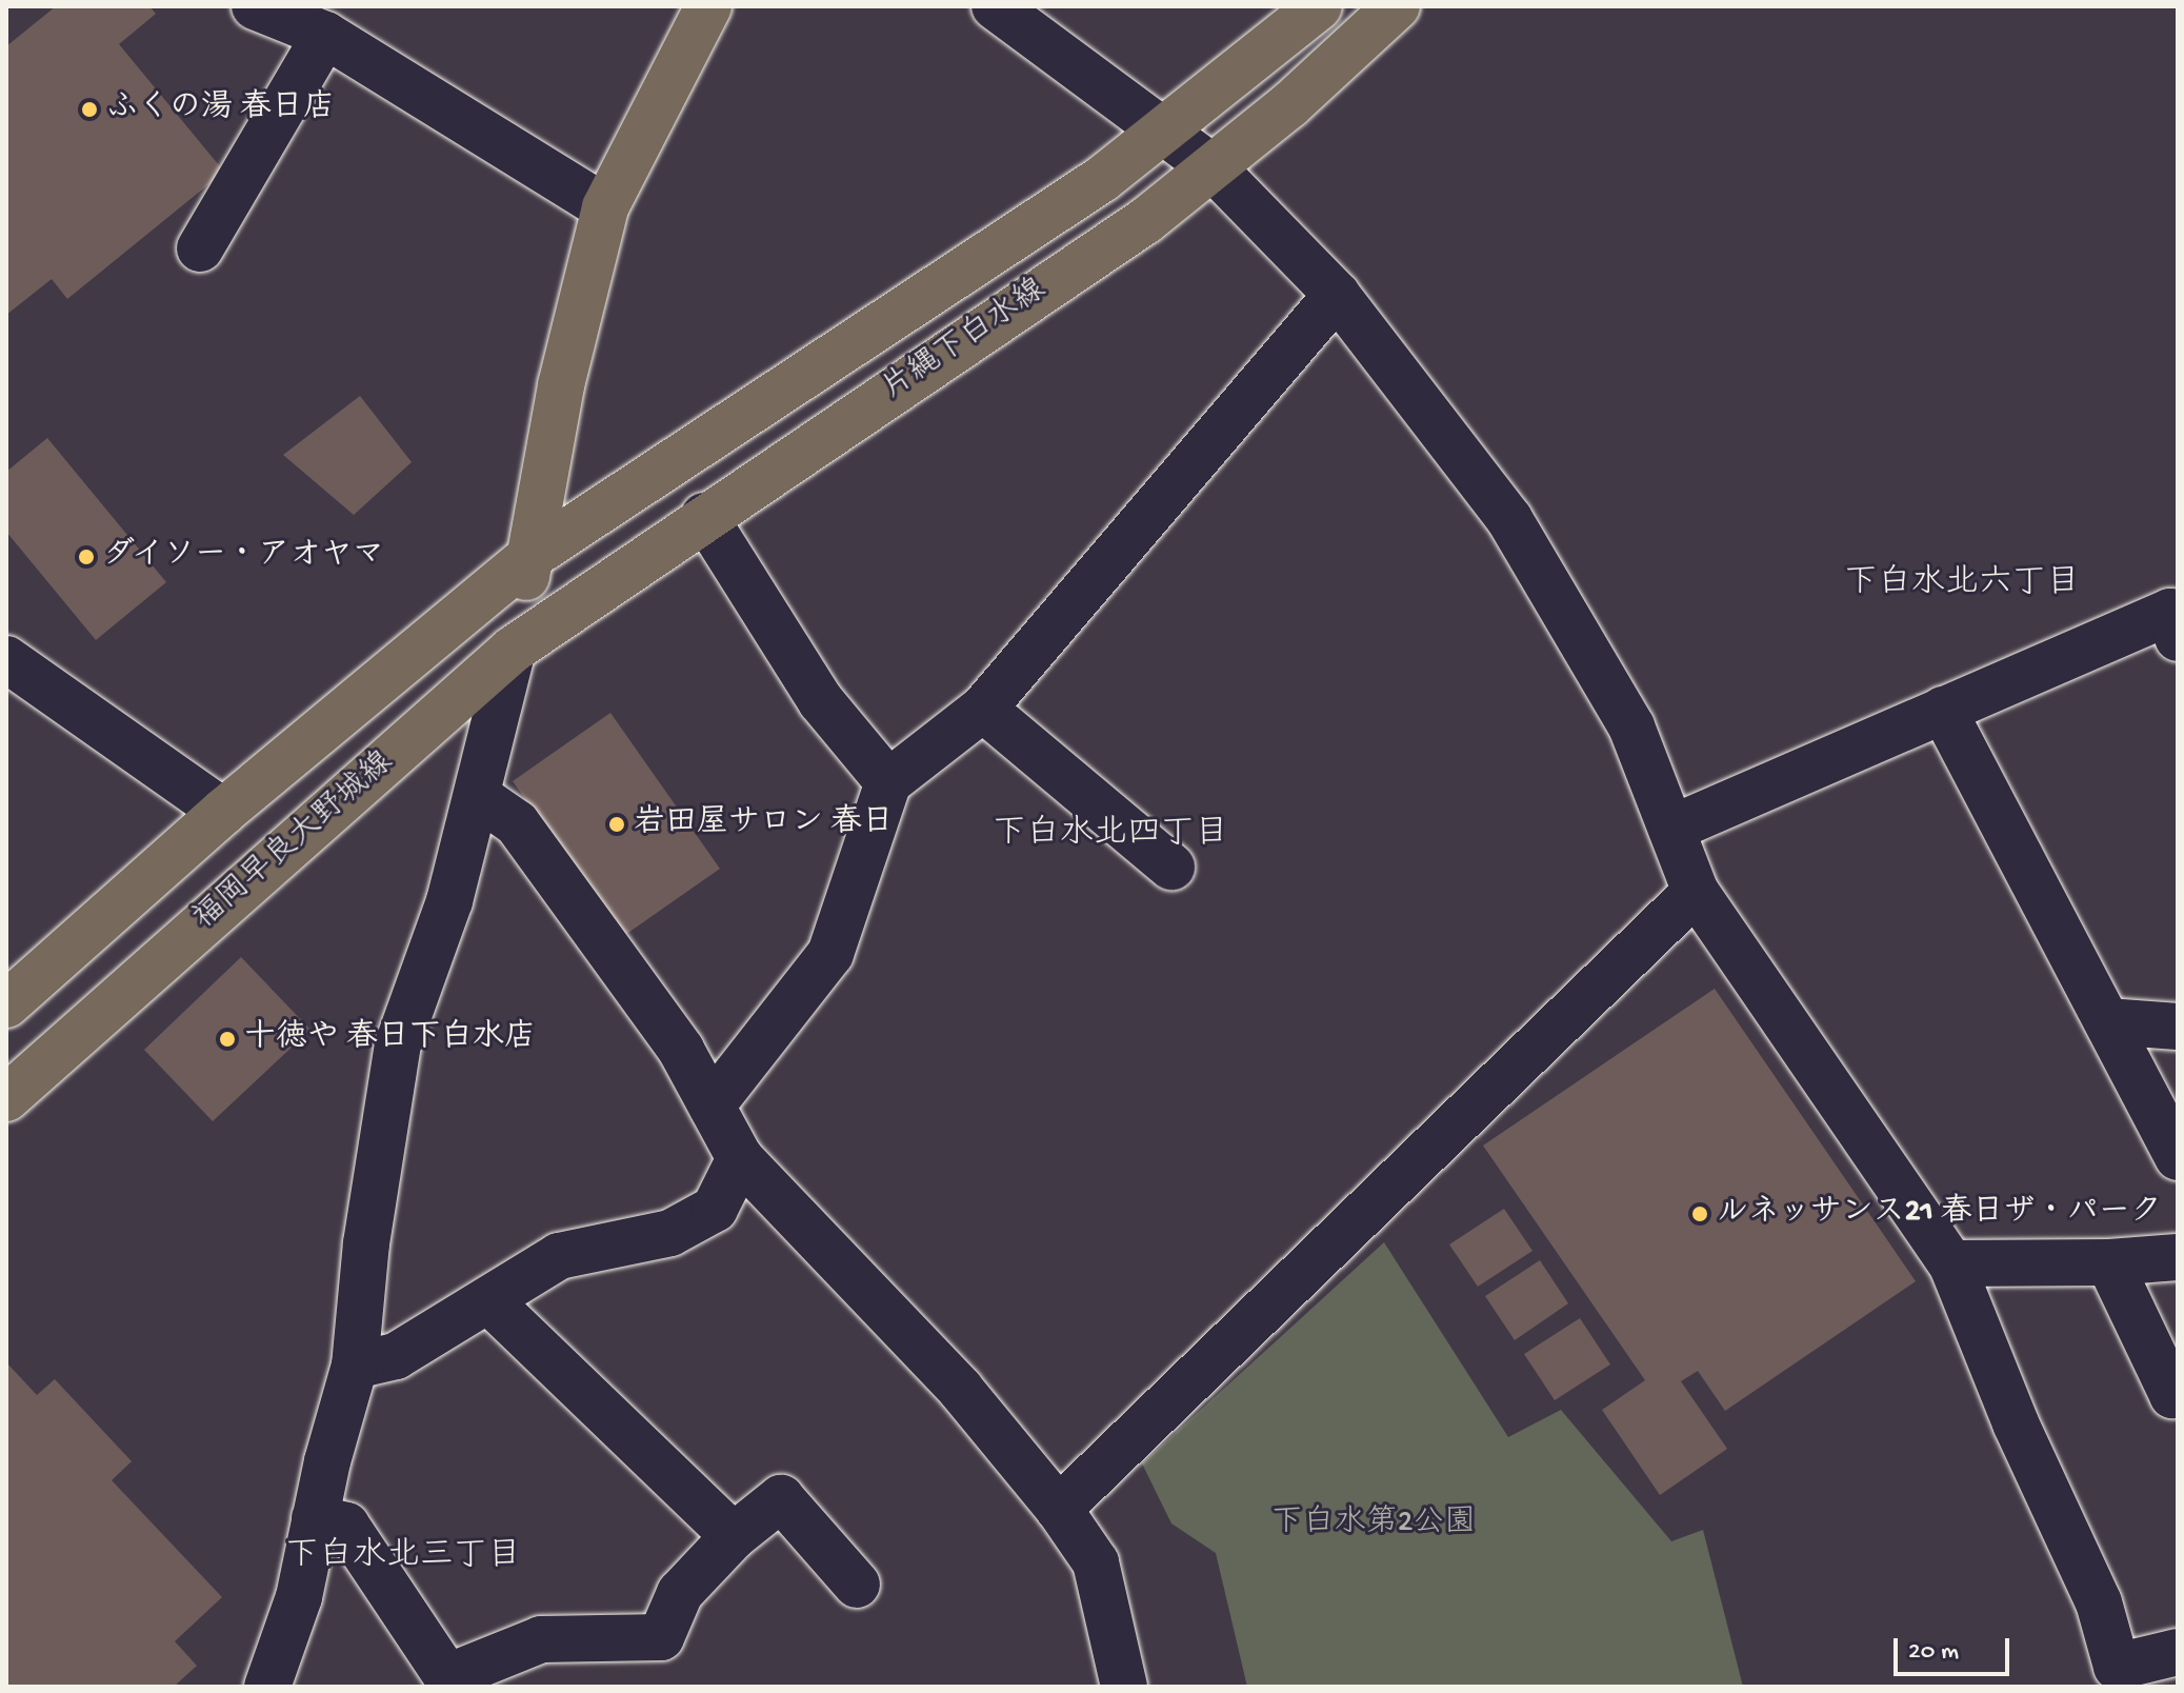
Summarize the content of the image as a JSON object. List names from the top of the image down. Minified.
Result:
{"streets":{"main road":["片縄下白水線","福岡早良大野城線"]},"crossings":[["片縄下白水線","福岡早良大野城線"]],"districts":["下白水北六丁目","下白水北四丁目","下白水北三丁目"],"parks":["下白水第2公園"],"places":["ふくの湯 春日店","ダイソー・アオヤマ","岩田屋サロン 春日","十徳や 春日下白水店","ルネッサンス21 春日ザ・パーク"],"scale_bar":"20 m"}
